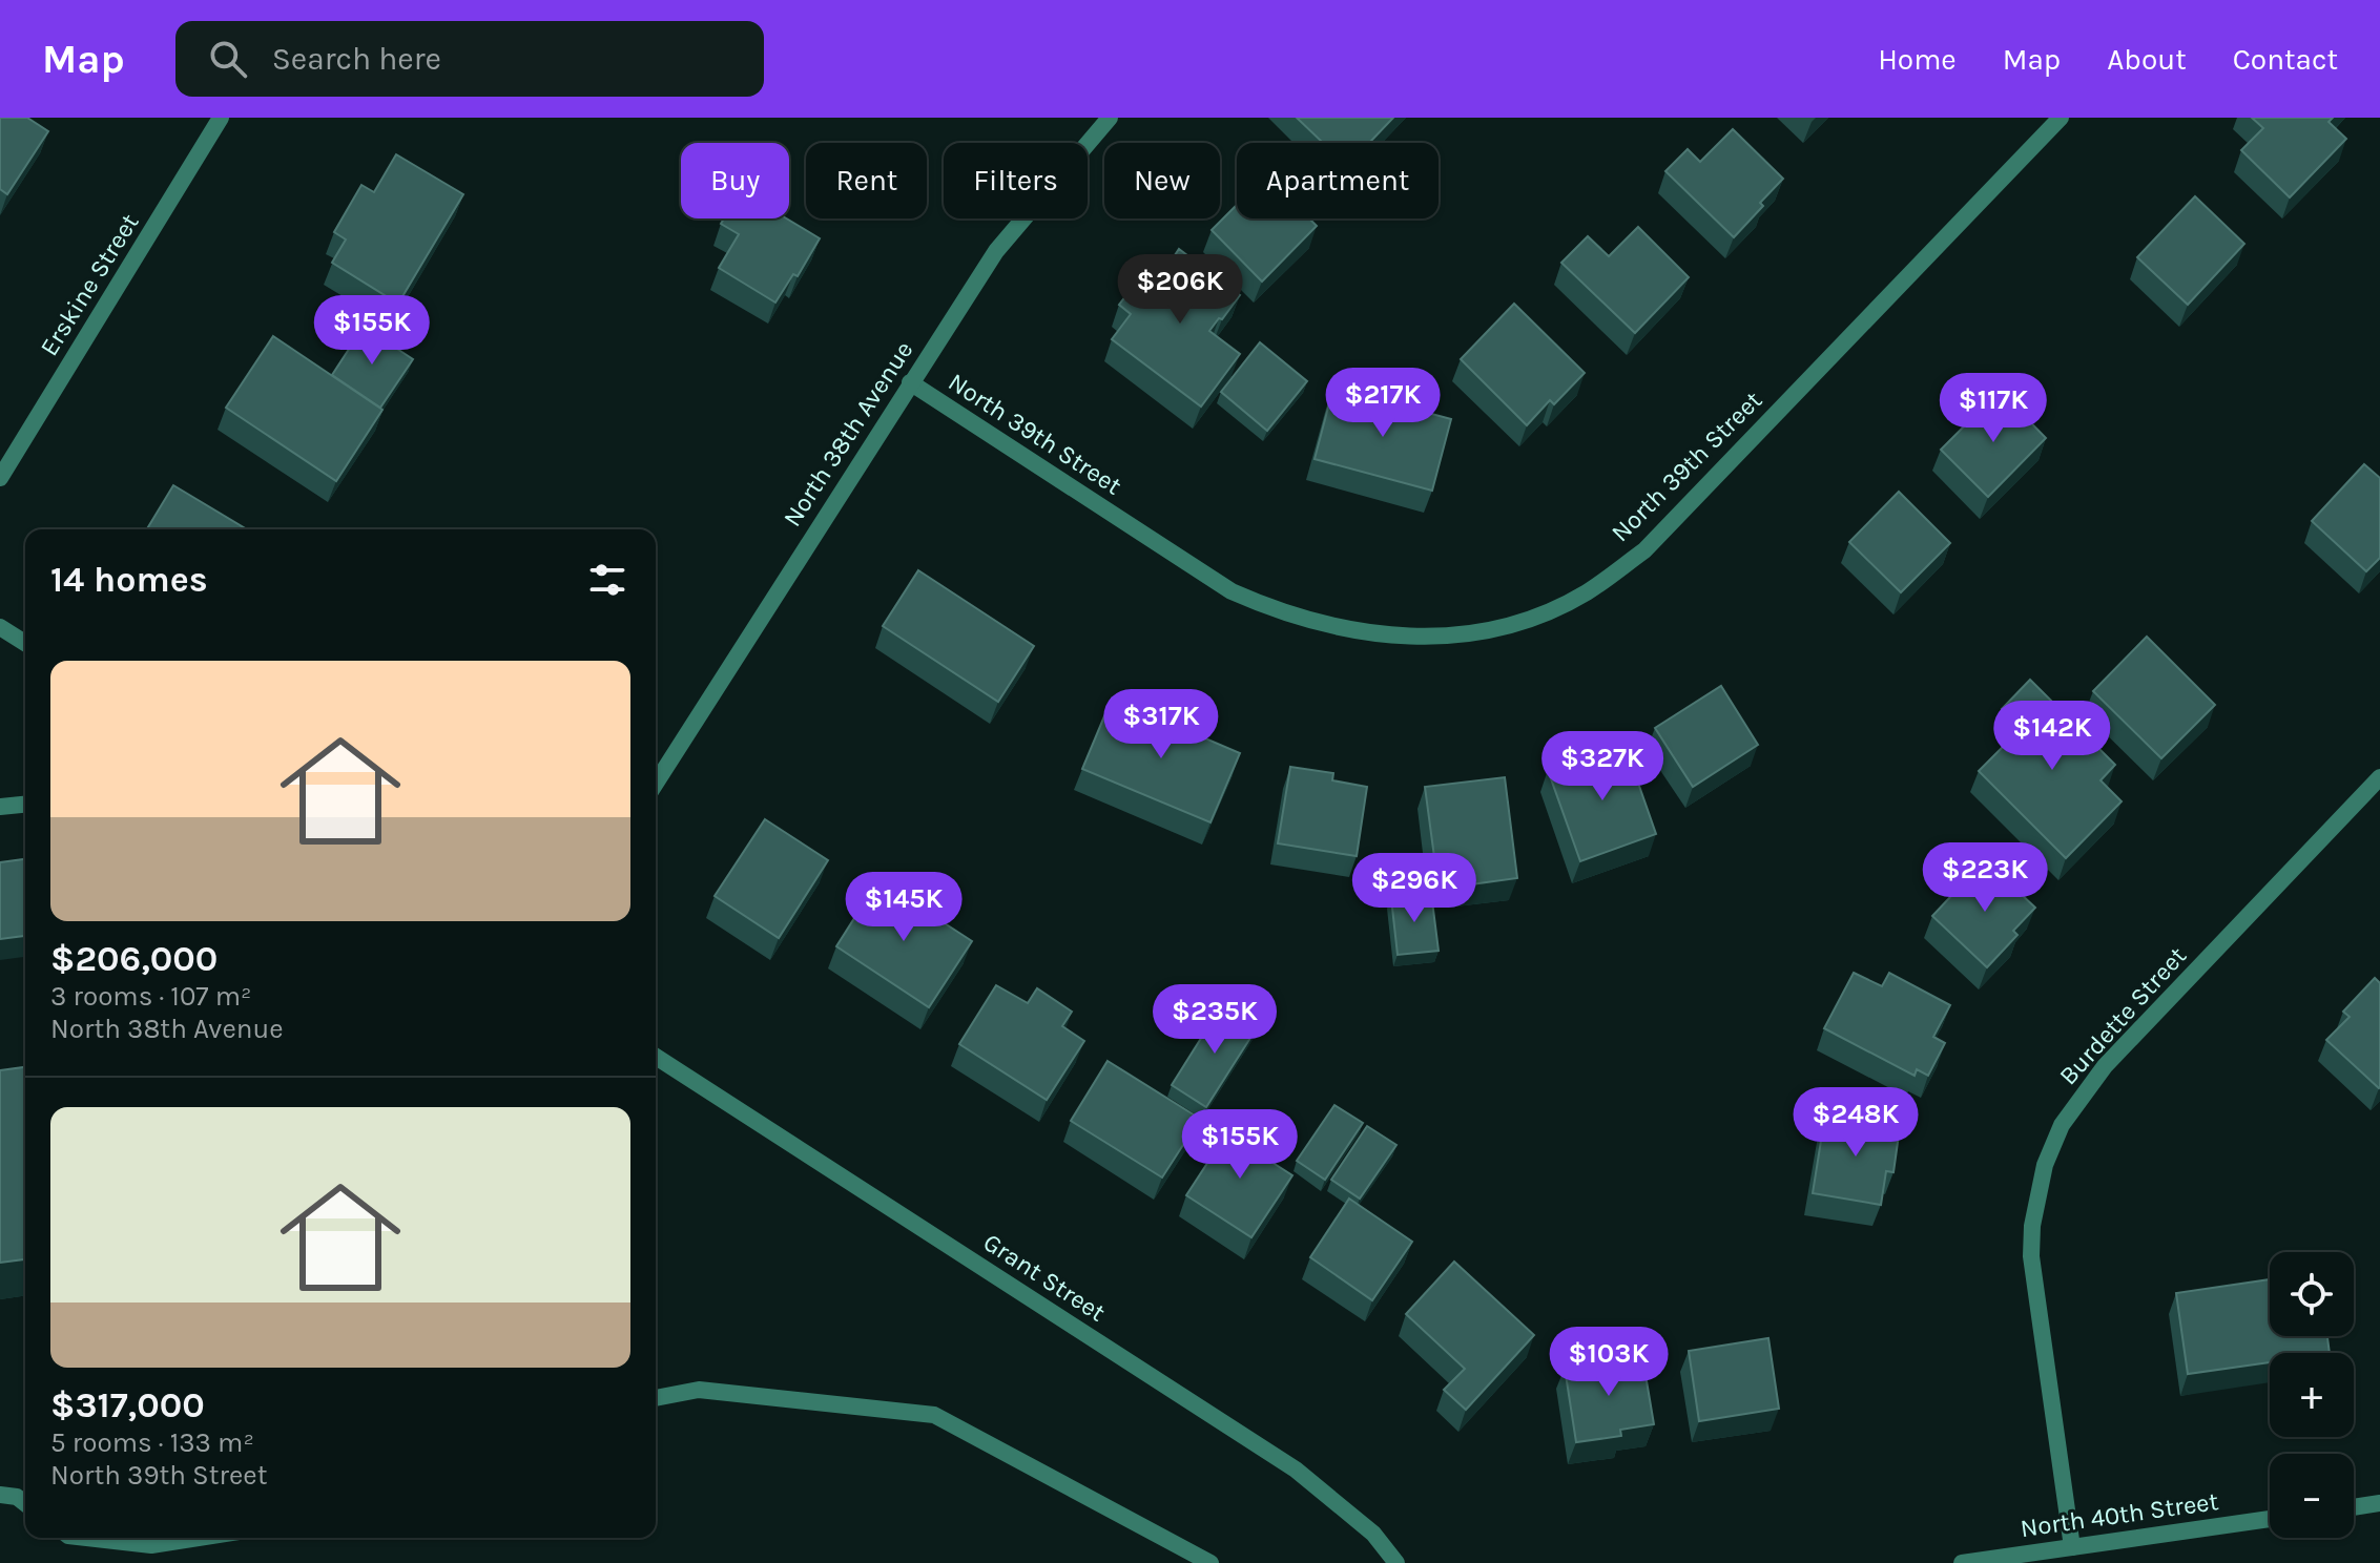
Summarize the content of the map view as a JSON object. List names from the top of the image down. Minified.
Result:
{"streets":{"street":["Erskine Street","North 38th Avenue","North 39th Street","Burdette Street","Grant Street","North 40th Street"]},"crossings":[["North 38th Avenue","North 39th Street"],["Burdette Street","North 40th Street"]],"page":{"header":"Map","search":"Search here","nav":["Home","Map","About","Contact"],"chip":["Buy","Rent","Filters","New","Apartment"],"price":["$206K","$155K","$217K","$117K","$317K","$142K","$327K","$223K","$296K","$145K","$235K","$248K","$155K","$103K"],"heading":"14 homes","list":[{"name":"$206,000","note":"3 rooms · 107 m² · North 38th Avenue"},{"name":"$317,000","note":"5 rooms · 133 m² · North 39th Street"}],"map_buttons":["+","−"]}}
